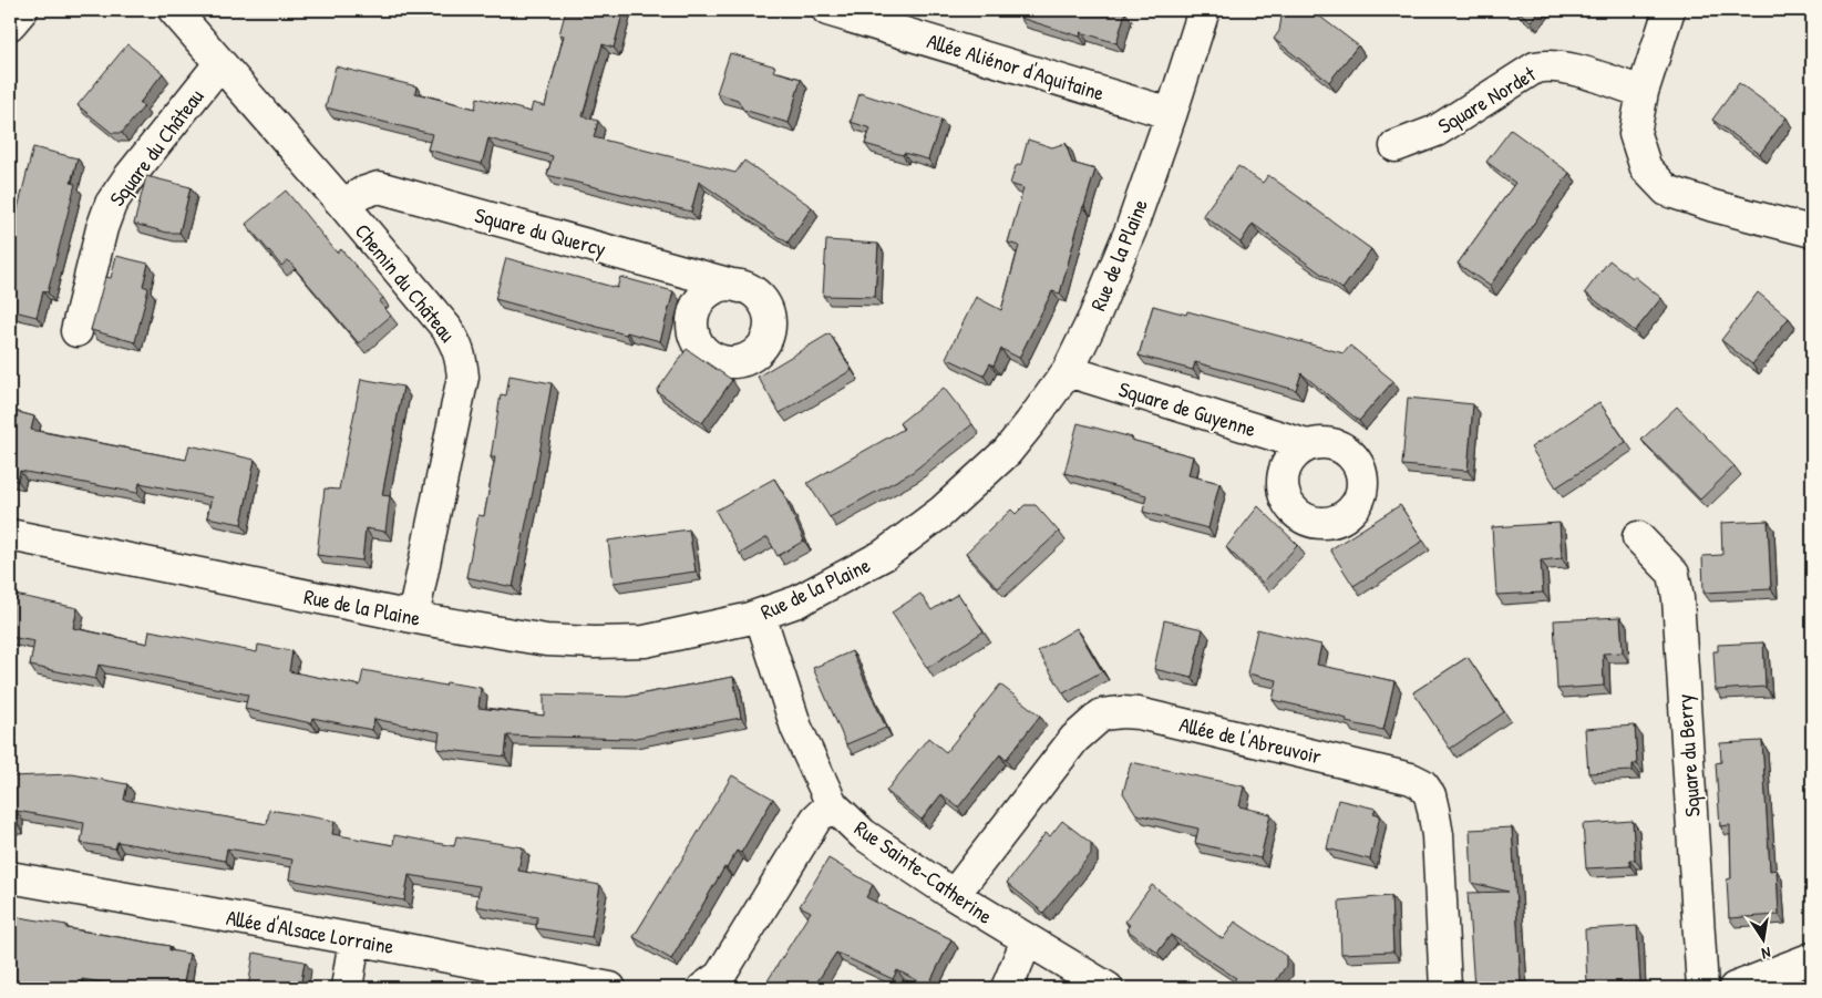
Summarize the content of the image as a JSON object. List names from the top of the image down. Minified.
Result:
{"streets":{"street":["Allée Aliénor d'Aquitaine","Square Nordet","Square du Château","Square du Quercy","Rue de la Plaine","Chemin du Château","Square de Guyenne","Allée de l'Abreuvoir","Square du Berry","Rue Sainte-Catherine","Allée d'Alsace Lorraine"]},"crossings":[["Allée Aliénor d'Aquitaine","Rue de la Plaine"],["Square du Château","Chemin du Château"],["Square du Quercy","Chemin du Château"],["Rue de la Plaine","Chemin du Château"],["Rue de la Plaine","Square de Guyenne"],["Rue de la Plaine","Rue Sainte-Catherine"],["Allée de l'Abreuvoir","Rue Sainte-Catherine"]],"north":"bottom"}
